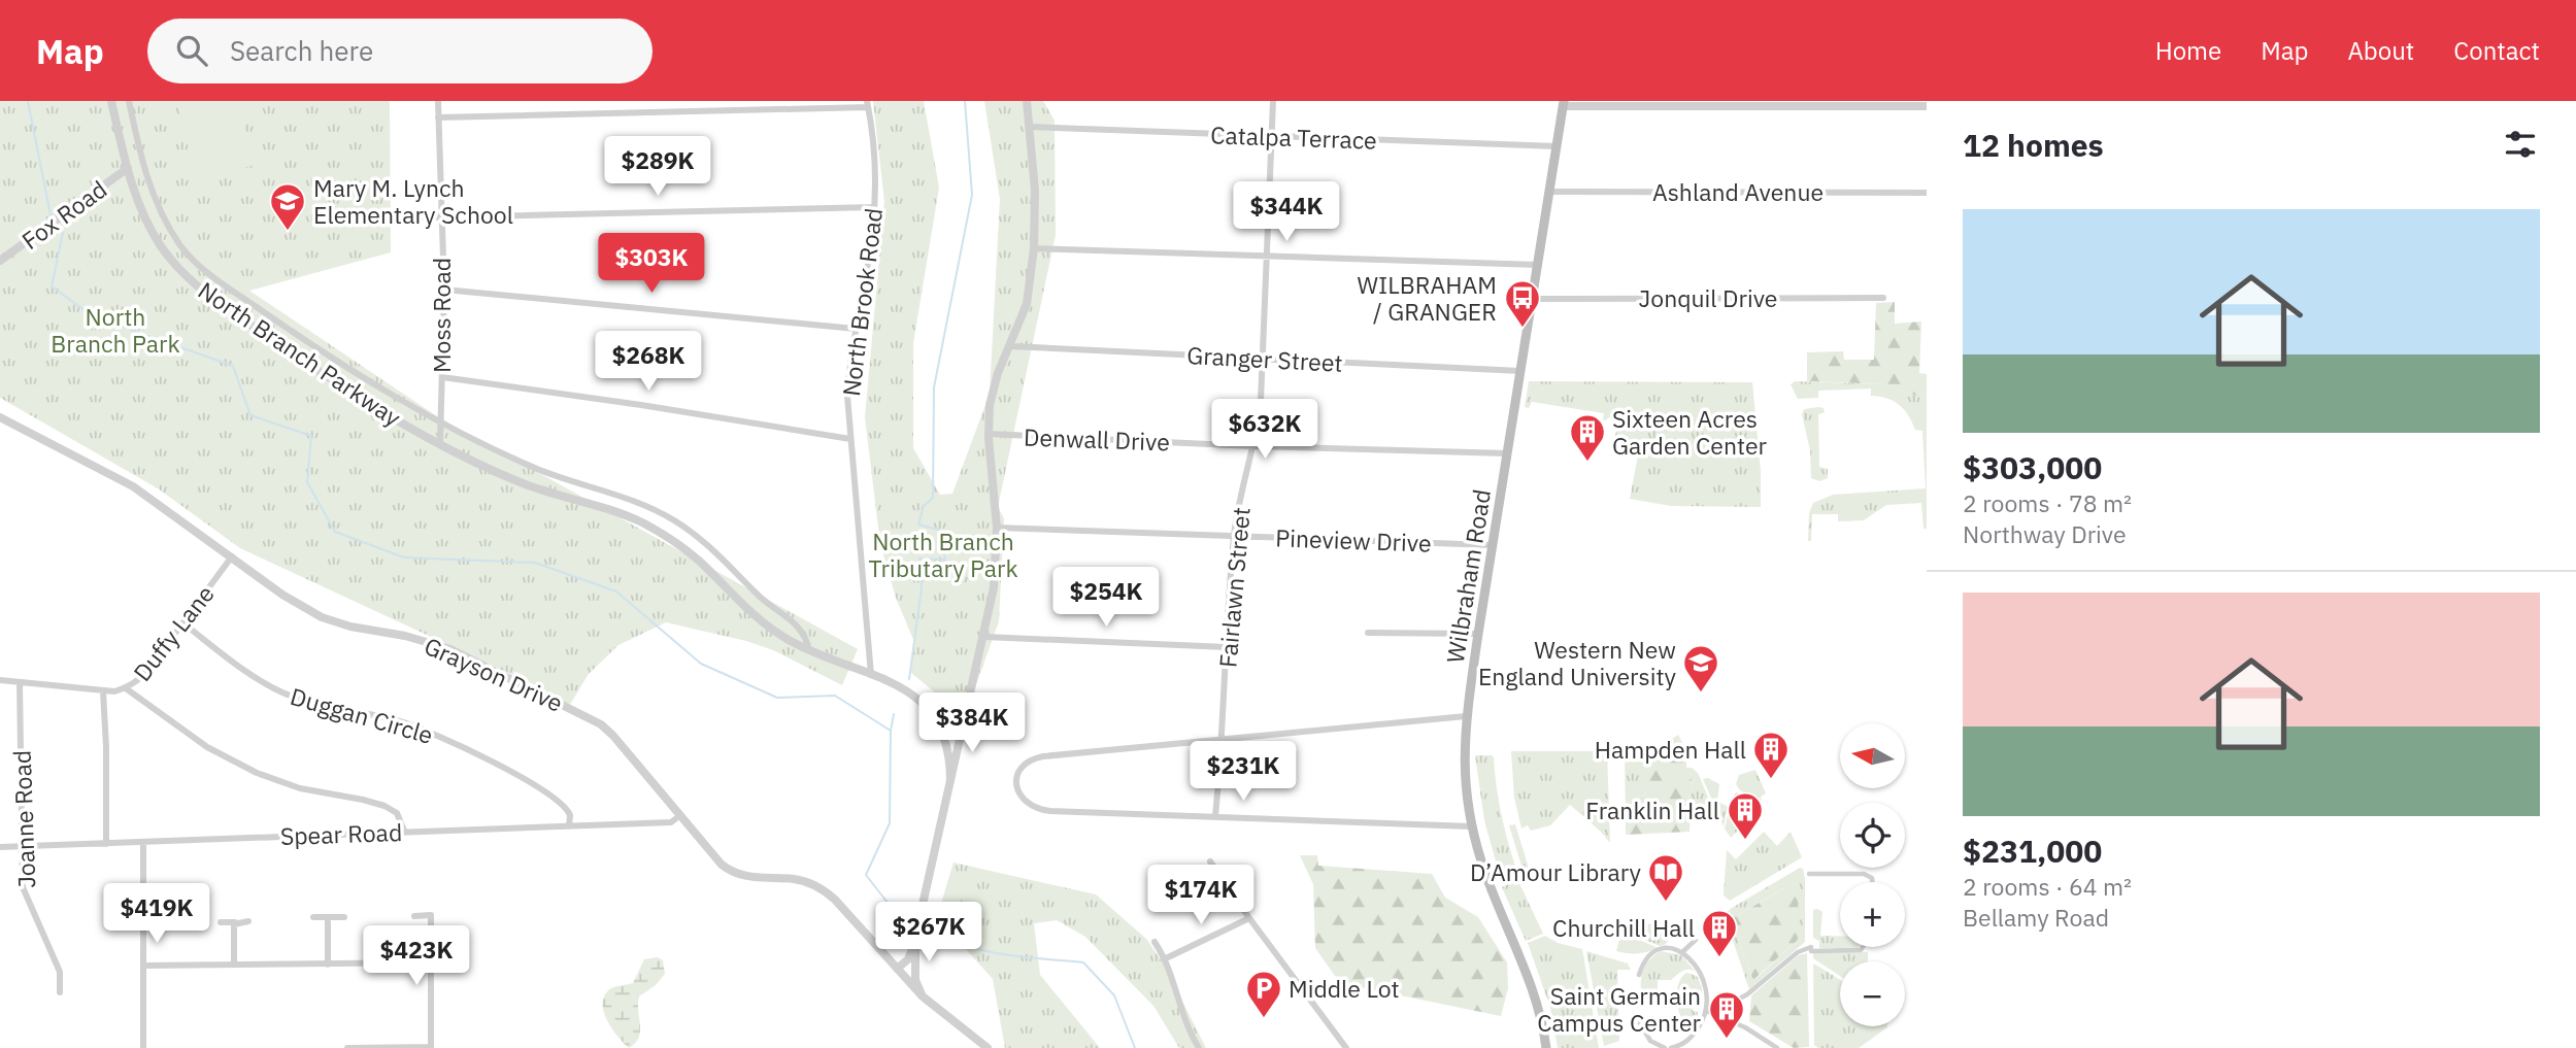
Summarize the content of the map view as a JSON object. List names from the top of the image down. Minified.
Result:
{"streets":{"main road":["Wilbraham Road"],"street":["Catalpa Terrace","Ashland Avenue","Fox Road","Jonquil Drive","North Brook Road","Moss Road","North Branch Parkway","Granger Street","Denwall Drive","Pineview Drive","Fairlawn Street","Duffy Lane","Grayson Drive","Duggan Circle","Joanne Road","Spear Road"]},"crossings":[["Catalpa Terrace","Wilbraham Road"],["Catalpa Terrace","Fairlawn Street"],["Ashland Avenue","Wilbraham Road"],["Fox Road","North Branch Parkway"],["Jonquil Drive","Wilbraham Road"],["North Brook Road","North Branch Parkway"],["Moss Road","North Branch Parkway"],["Granger Street","Wilbraham Road"],["Granger Street","Fairlawn Street"],["Denwall Drive","Wilbraham Road"],["Denwall Drive","Fairlawn Street"],["Pineview Drive","Wilbraham Road"],["Pineview Drive","Fairlawn Street"],["Duffy Lane","Grayson Drive"],["Duffy Lane","Duggan Circle"],["Duffy Lane","Joanne Road"],["Grayson Drive","Spear Road"],["Duggan Circle","Spear Road"],["Joanne Road","Spear Road"]],"parks":["North Branch Park","North Branch Tributary Park"],"places":{"school or university":["Mary M. Lynch Elementary School","Western New England University"],"bus stop":["WILBRAHAM / GRANGER"],"building":["Sixteen Acres Garden Center","Hampden Hall","Franklin Hall","Churchill Hall","Saint Germain Campus Center"],"library":["D’Amour Library"],"parking":["Middle Lot"]},"north":"left","page":{"header":"Map","search":"Search here","nav":["Home","Map","About","Contact"],"heading":"12 homes","price":["$289K","$344K","$303K","$268K","$632K","$254K","$384K","$231K","$174K","$419K","$267K","$423K"],"list":[{"name":"$303,000","note":"2 rooms · 78 m² · Northway Drive"},{"name":"$231,000","note":"2 rooms · 64 m² · Bellamy Road"}],"map_buttons":["+","−"]}}
